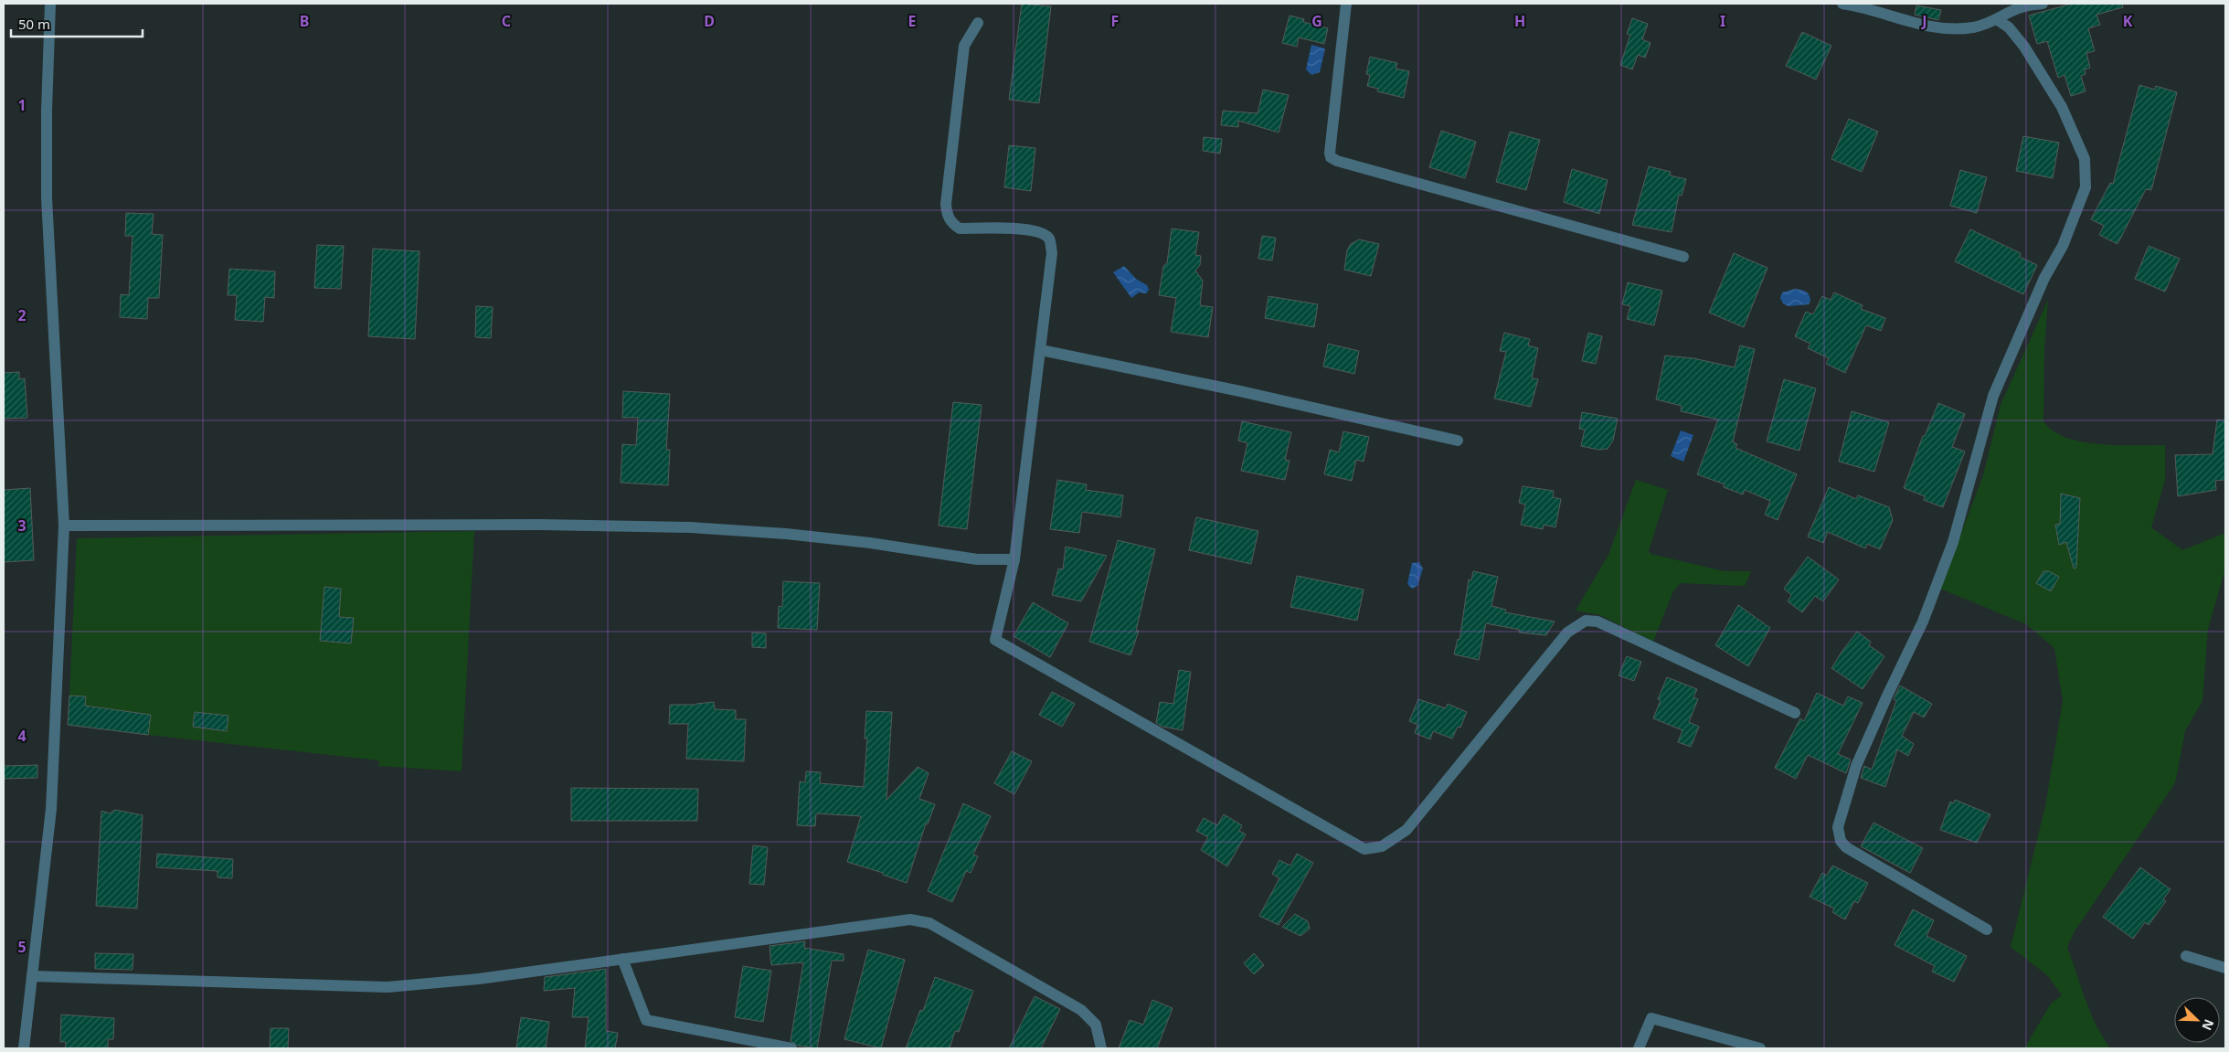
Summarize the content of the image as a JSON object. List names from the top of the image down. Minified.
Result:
{"scale_bar":"50 m","north":"bottom right","grid":{"columns":["B","C","D","E","F","G","H","I","J","K"],"rows":["1","2","3","4","5"]}}
